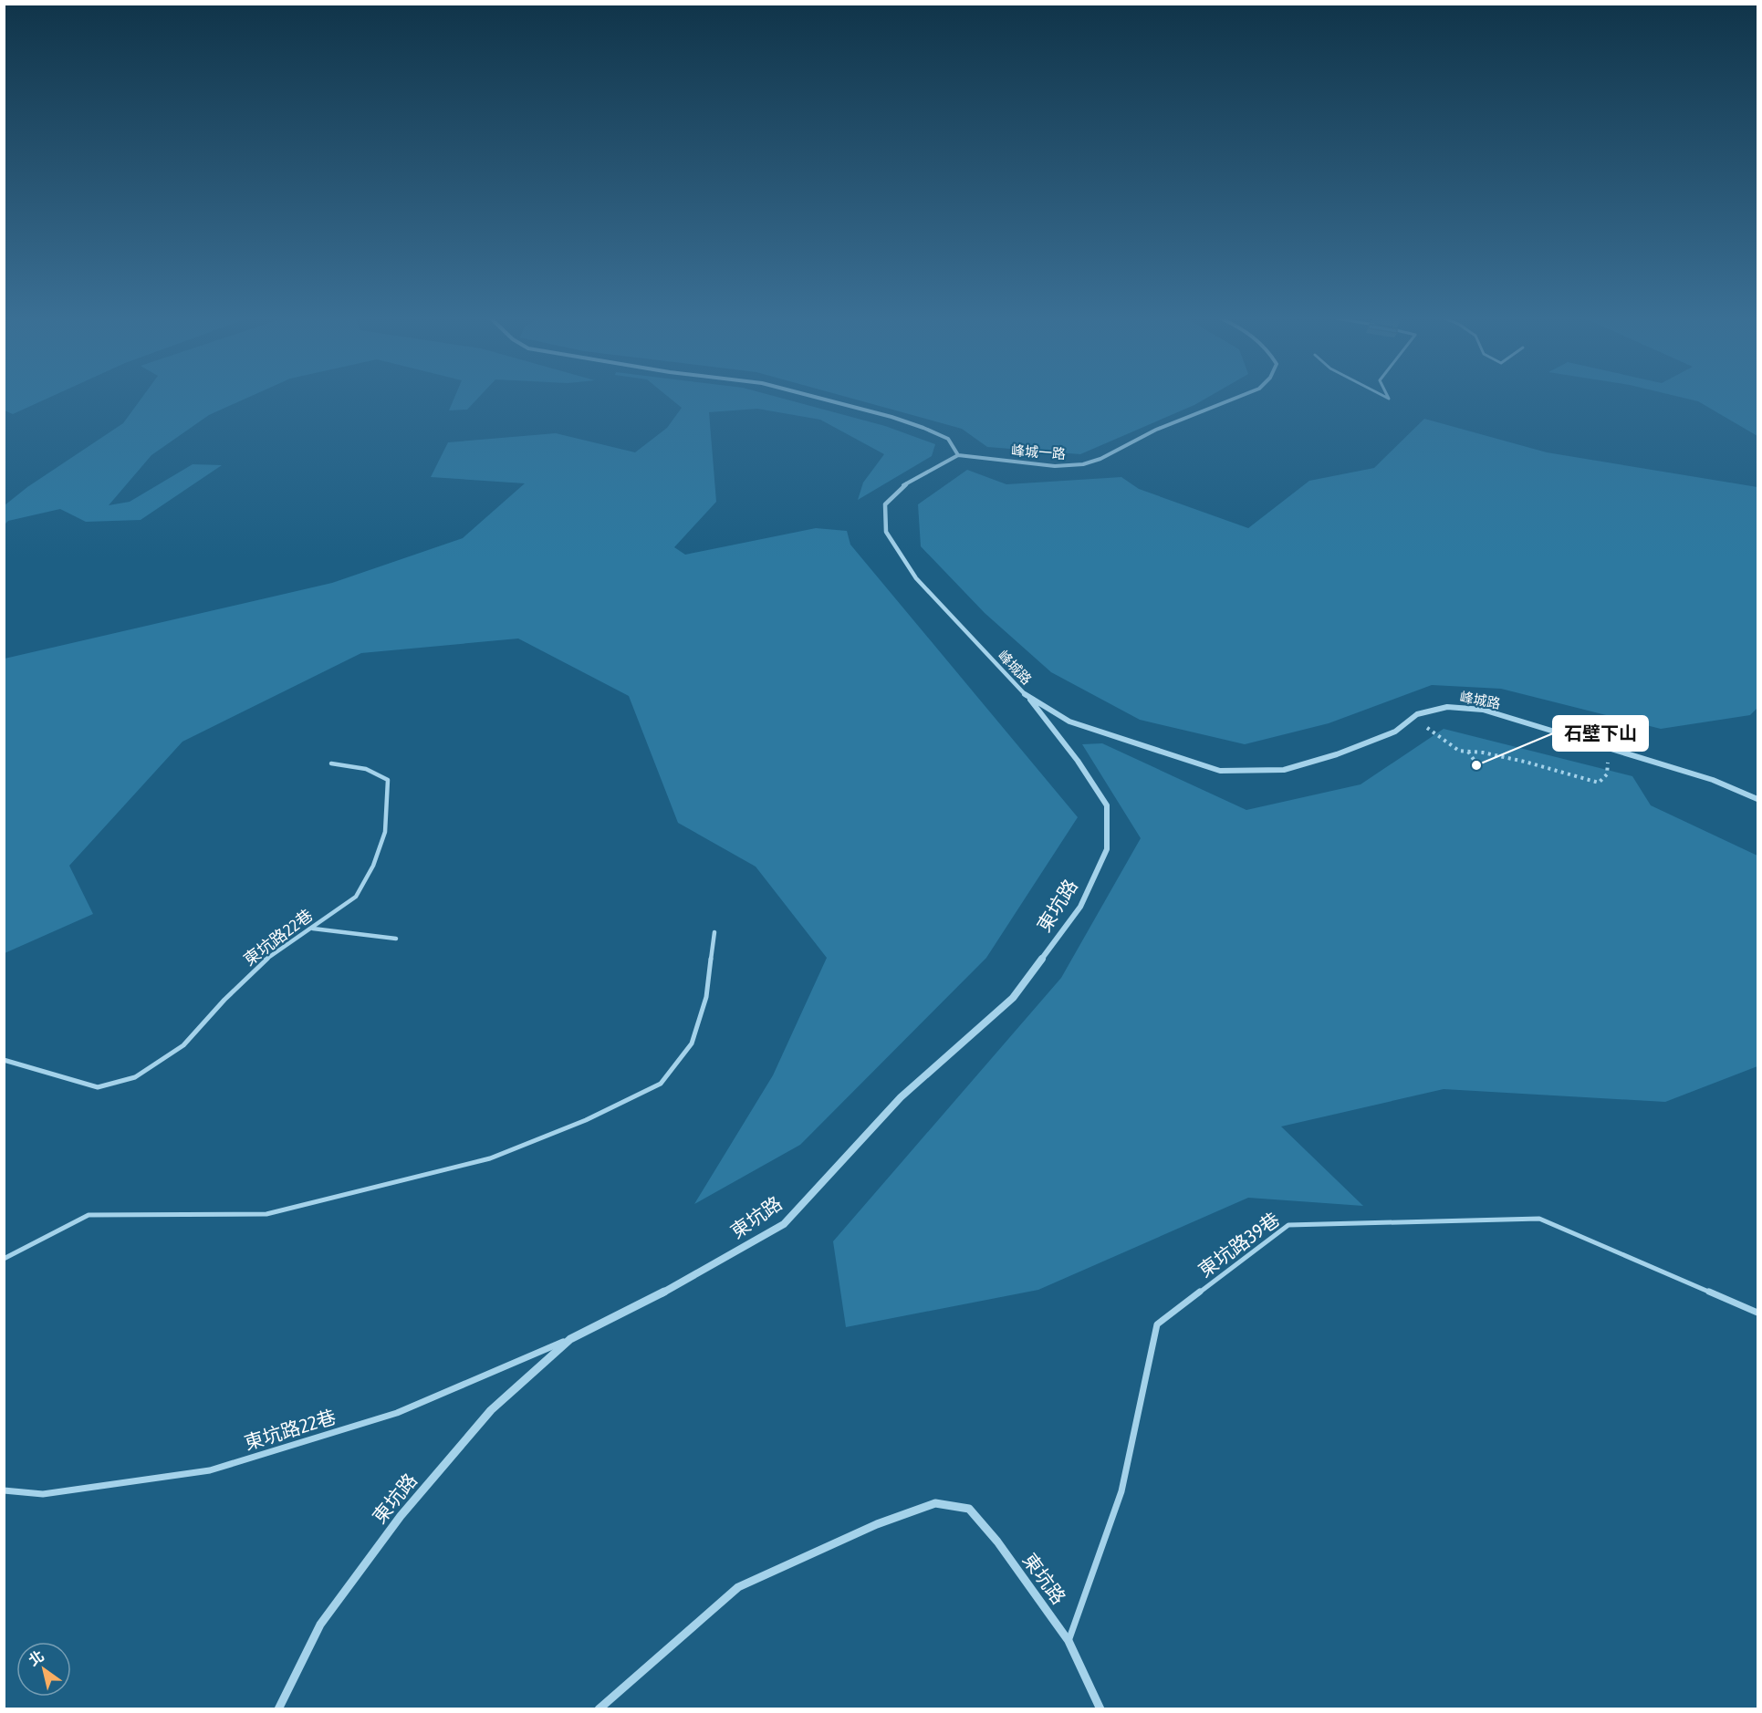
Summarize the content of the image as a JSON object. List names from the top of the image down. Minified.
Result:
{"streets":{"street":["峰城一路","峰城路","東坑路"],"lane":["東坑路22巷","東坑路39巷"]},"crossings":[["峰城一路","峰城路"],["峰城路","東坑路"],["東坑路","東坑路22巷"],["東坑路","東坑路39巷"]],"places":["石壁下山"],"north":"top left"}
